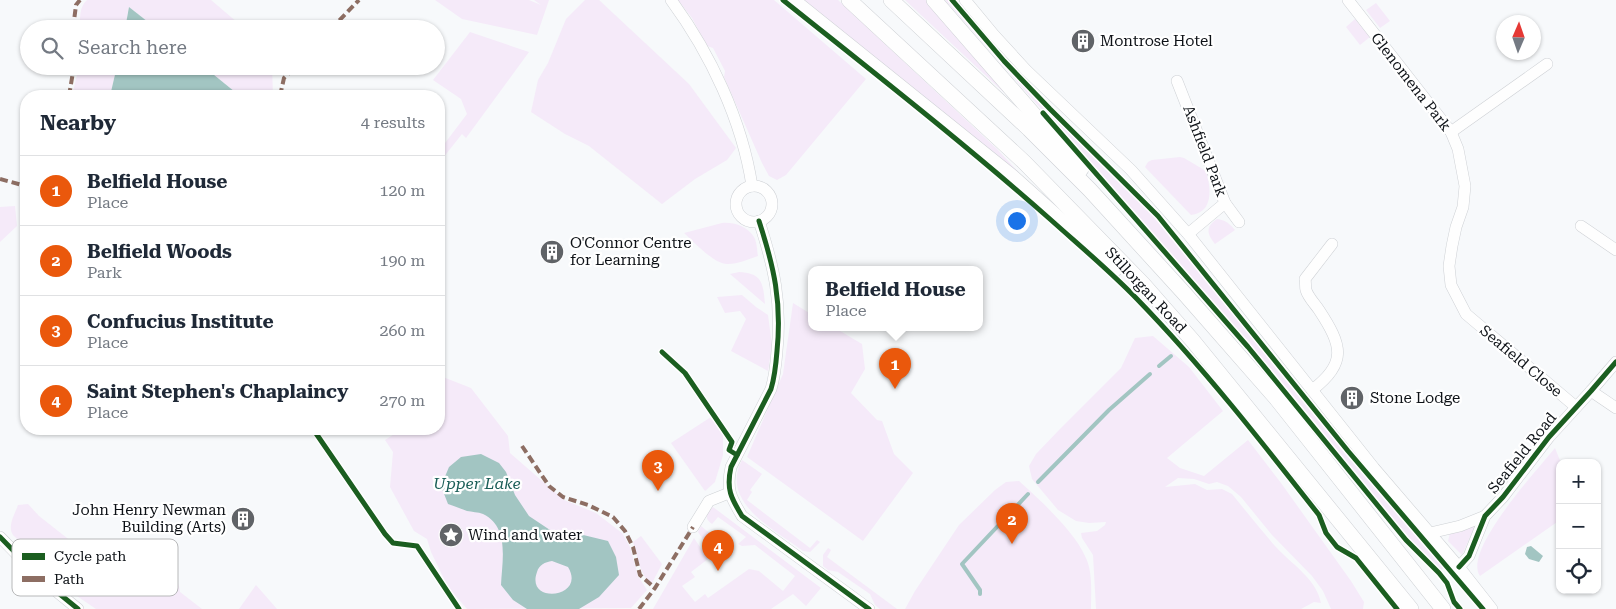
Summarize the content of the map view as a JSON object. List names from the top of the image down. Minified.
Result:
{"streets":{"main road":["Stillorgan Road"],"street":["Glenomena Park","Ashfield Park","Seafield Close","Seafield Road"]},"crossings":[["Glenomena Park","Seafield Close"],["Seafield Close","Seafield Road"]],"water":["Upper Lake"],"places":{"building":["Montrose Hotel","O'Connor Centre for Learning","Stone Lodge","John Henry Newman Building (Arts)"],"place":["Wind and water"]},"legend":["Cycle path","Path"],"north":"top","page":{"search":"Search here","heading":["Nearby","4 results"],"list":[{"mark":"1","name":"Belfield House","note":"Place","value":"120 m"},{"mark":"2","name":"Belfield Woods","note":"Park","value":"190 m"},{"mark":"3","name":"Confucius Institute","note":"Place","value":"260 m"},{"mark":"4","name":"Saint Stephen's Chaplaincy","note":"Place","value":"270 m"}],"popup":["Belfield House","Place"],"pins":["1","3","2","4"],"map_buttons":["+","−"]}}
